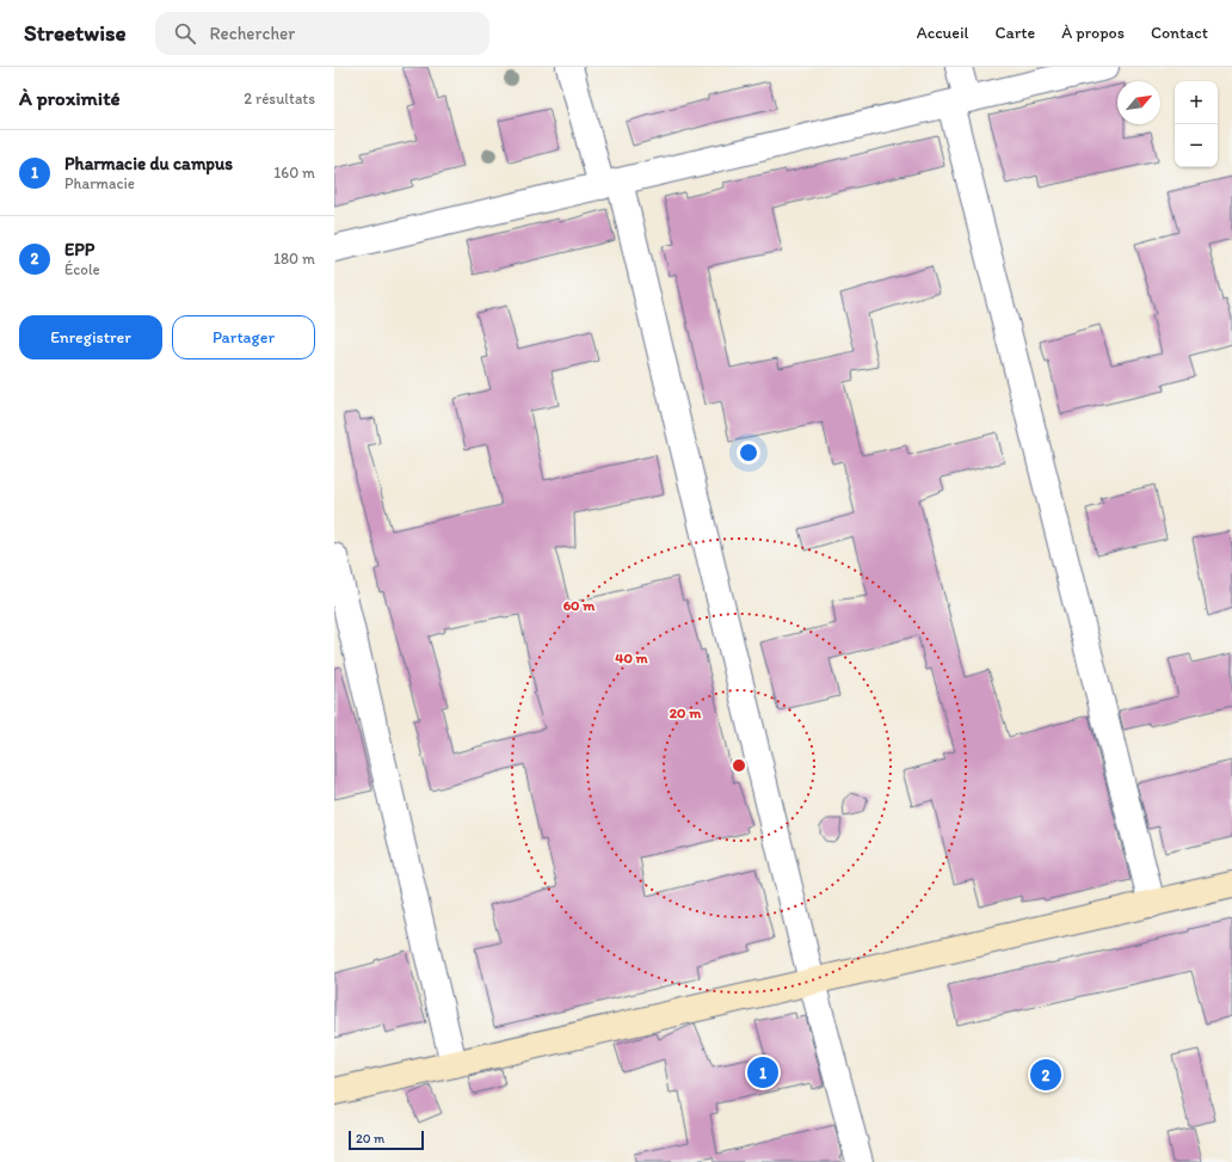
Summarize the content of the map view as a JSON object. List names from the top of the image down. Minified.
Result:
{"scale_bar":"20 m","north":"top right","page":{"header":"Streetwise","search":"Rechercher","nav":["Accueil","Carte","À propos","Contact"],"heading":["À proximité","2 résultats"],"map_buttons":["+","−"],"list":[{"mark":"1","name":"Pharmacie du campus","note":"Pharmacie","value":"160 m"},{"mark":"2","name":"EPP","note":"École","value":"180 m"}],"buttons":["Enregistrer","Partager"],"pins":["1","2"],"scale":"20 m"},"rings":["60 m","40 m","20 m"]}
